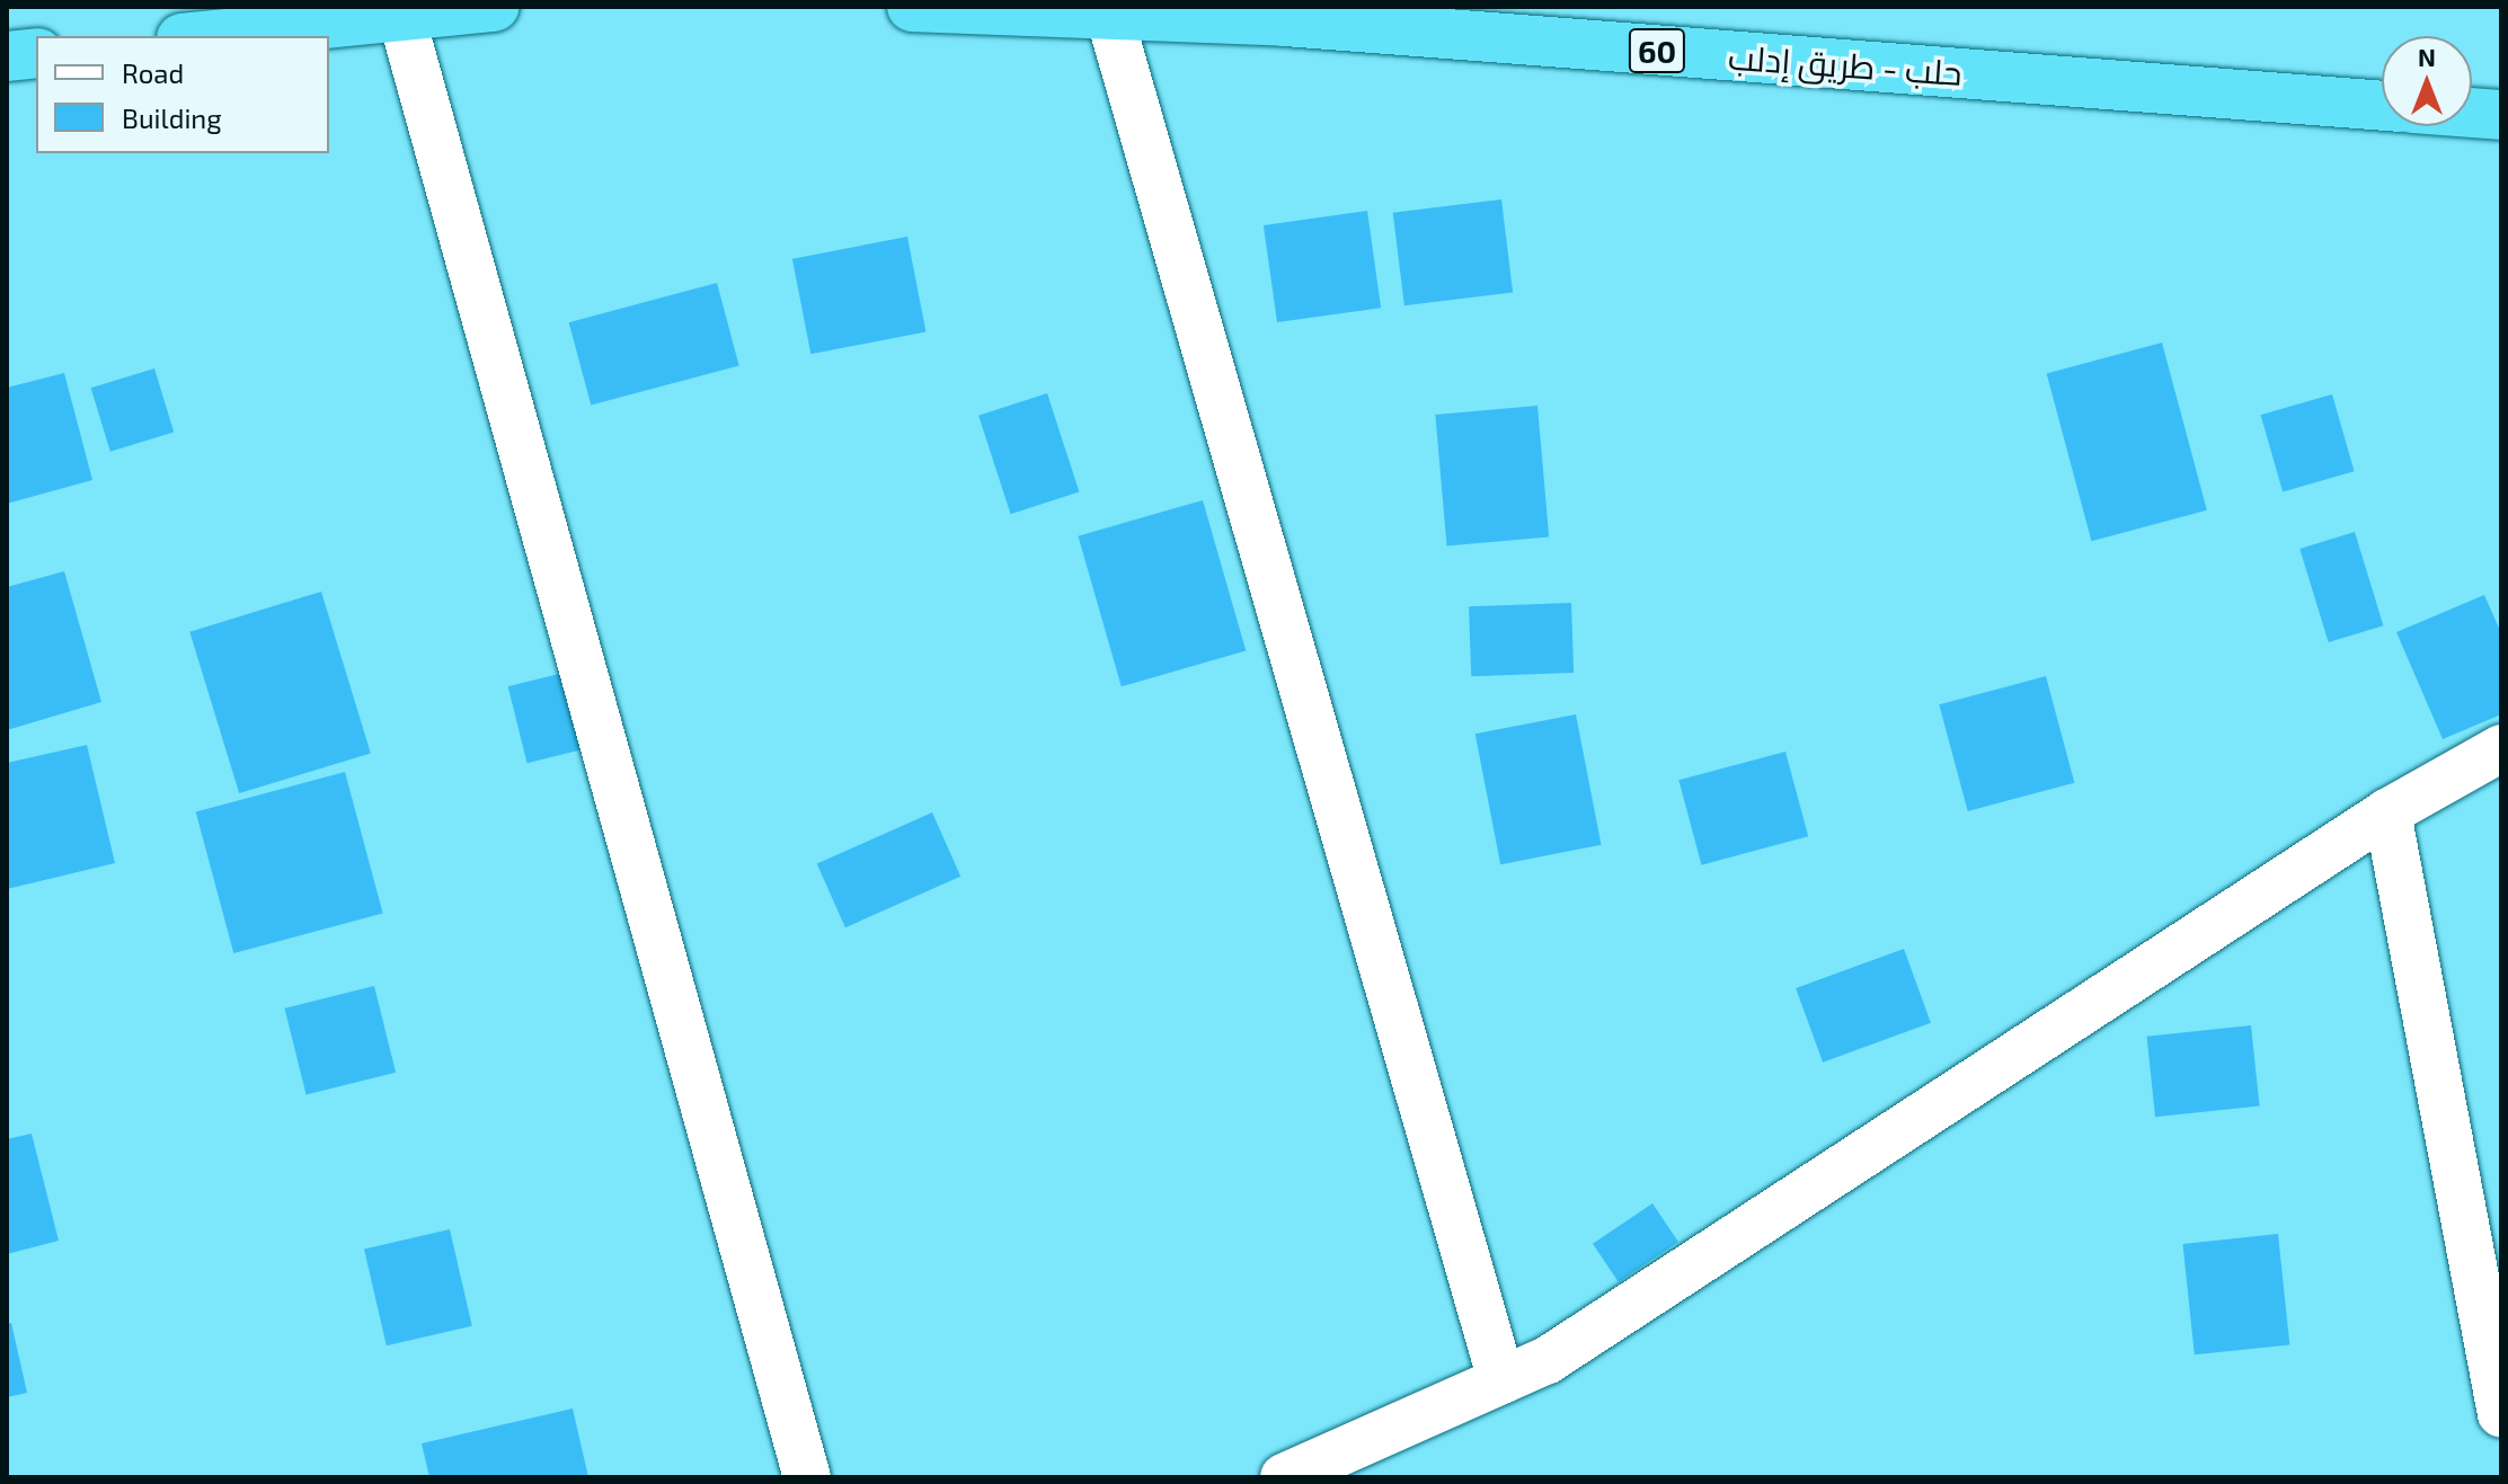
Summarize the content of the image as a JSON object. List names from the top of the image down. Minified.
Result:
{"streets":{"highway":["60","حلب - طريق إدلب"]},"legend":["Road","Building"],"north":"top"}
